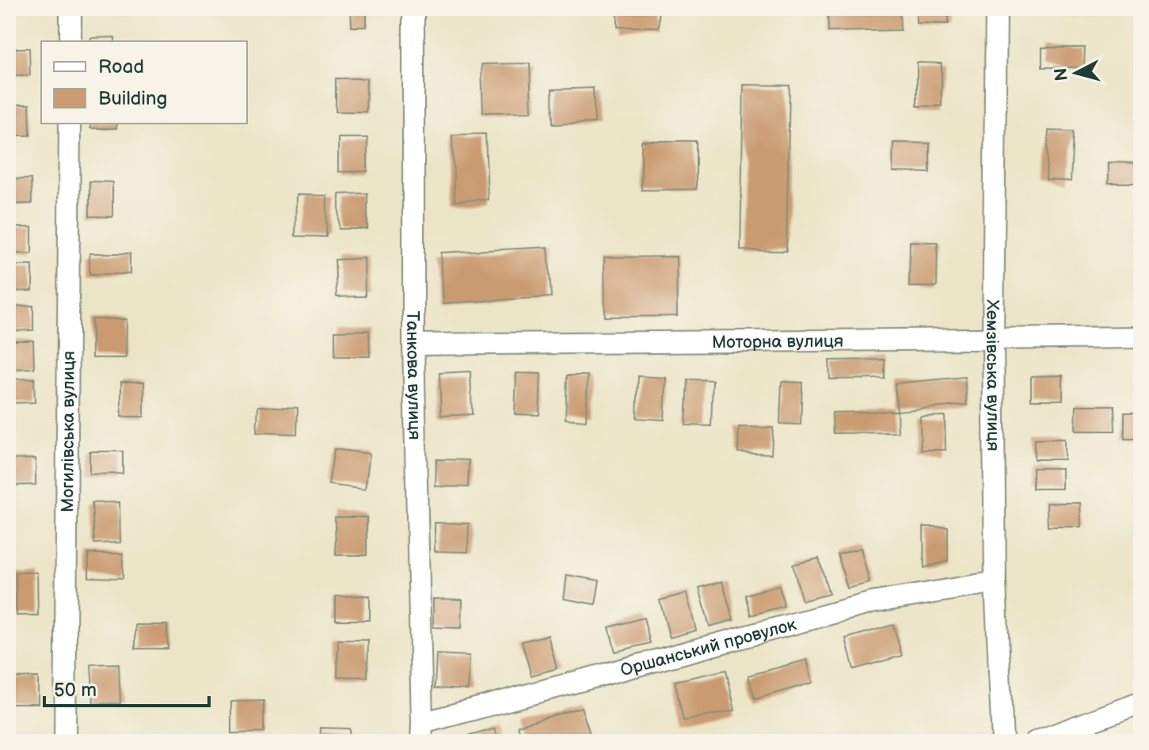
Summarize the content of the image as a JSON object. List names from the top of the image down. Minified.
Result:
{"streets":{"street":["Моторна вулиця","Танкова вулиця","Хемзівська вулиця","Могилівська вулиця","Оршанський провулок"]},"crossings":[["Моторна вулиця","Танкова вулиця"],["Моторна вулиця","Хемзівська вулиця"],["Танкова вулиця","Оршанський провулок"],["Хемзівська вулиця","Оршанський провулок"]],"legend":["Road","Building"],"scale_bar":"50 m","north":"left"}
